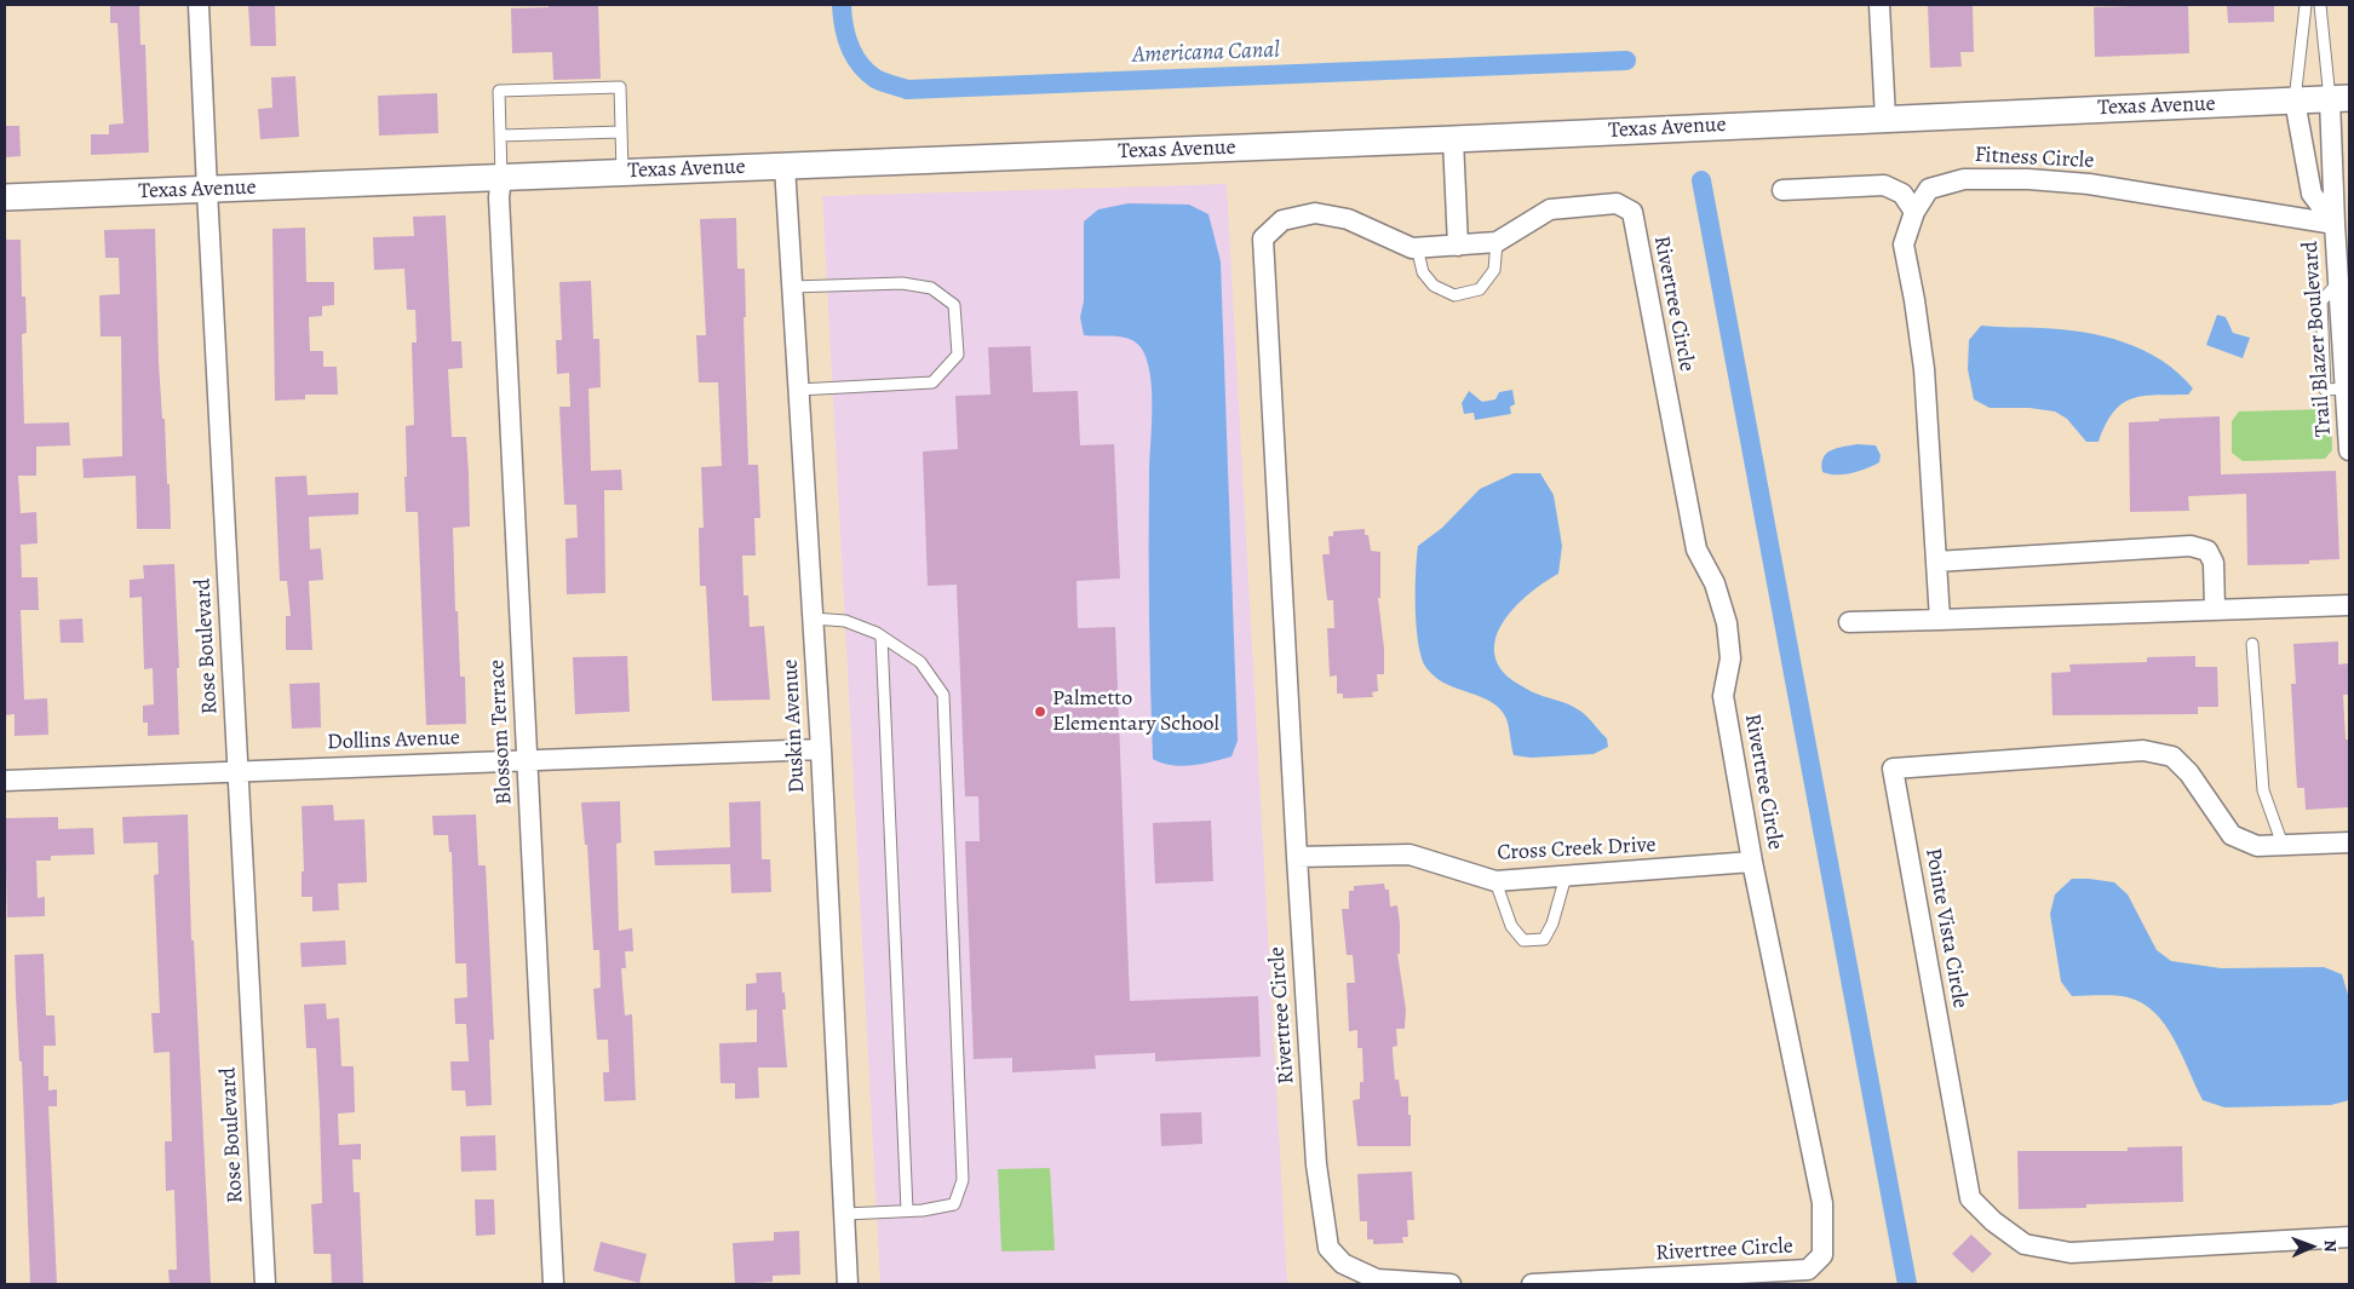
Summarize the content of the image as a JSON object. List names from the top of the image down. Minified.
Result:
{"streets":{"street":["Texas Avenue","Fitness Circle","Rivertree Circle","Trail Blazer Boulevard","Rose Boulevard","Duskin Avenue","Blossom Terrace","Dollins Avenue","Cross Creek Drive","Pointe Vista Circle"]},"crossings":[["Texas Avenue","Trail Blazer Boulevard"],["Texas Avenue","Rose Boulevard"],["Texas Avenue","Duskin Avenue"],["Texas Avenue","Blossom Terrace"],["Fitness Circle","Trail Blazer Boulevard"],["Rivertree Circle","Cross Creek Drive"],["Rose Boulevard","Dollins Avenue"],["Duskin Avenue","Dollins Avenue"],["Blossom Terrace","Dollins Avenue"]],"water":["Americana Canal"],"places":["Palmetto Elementary School"],"north":"right"}
